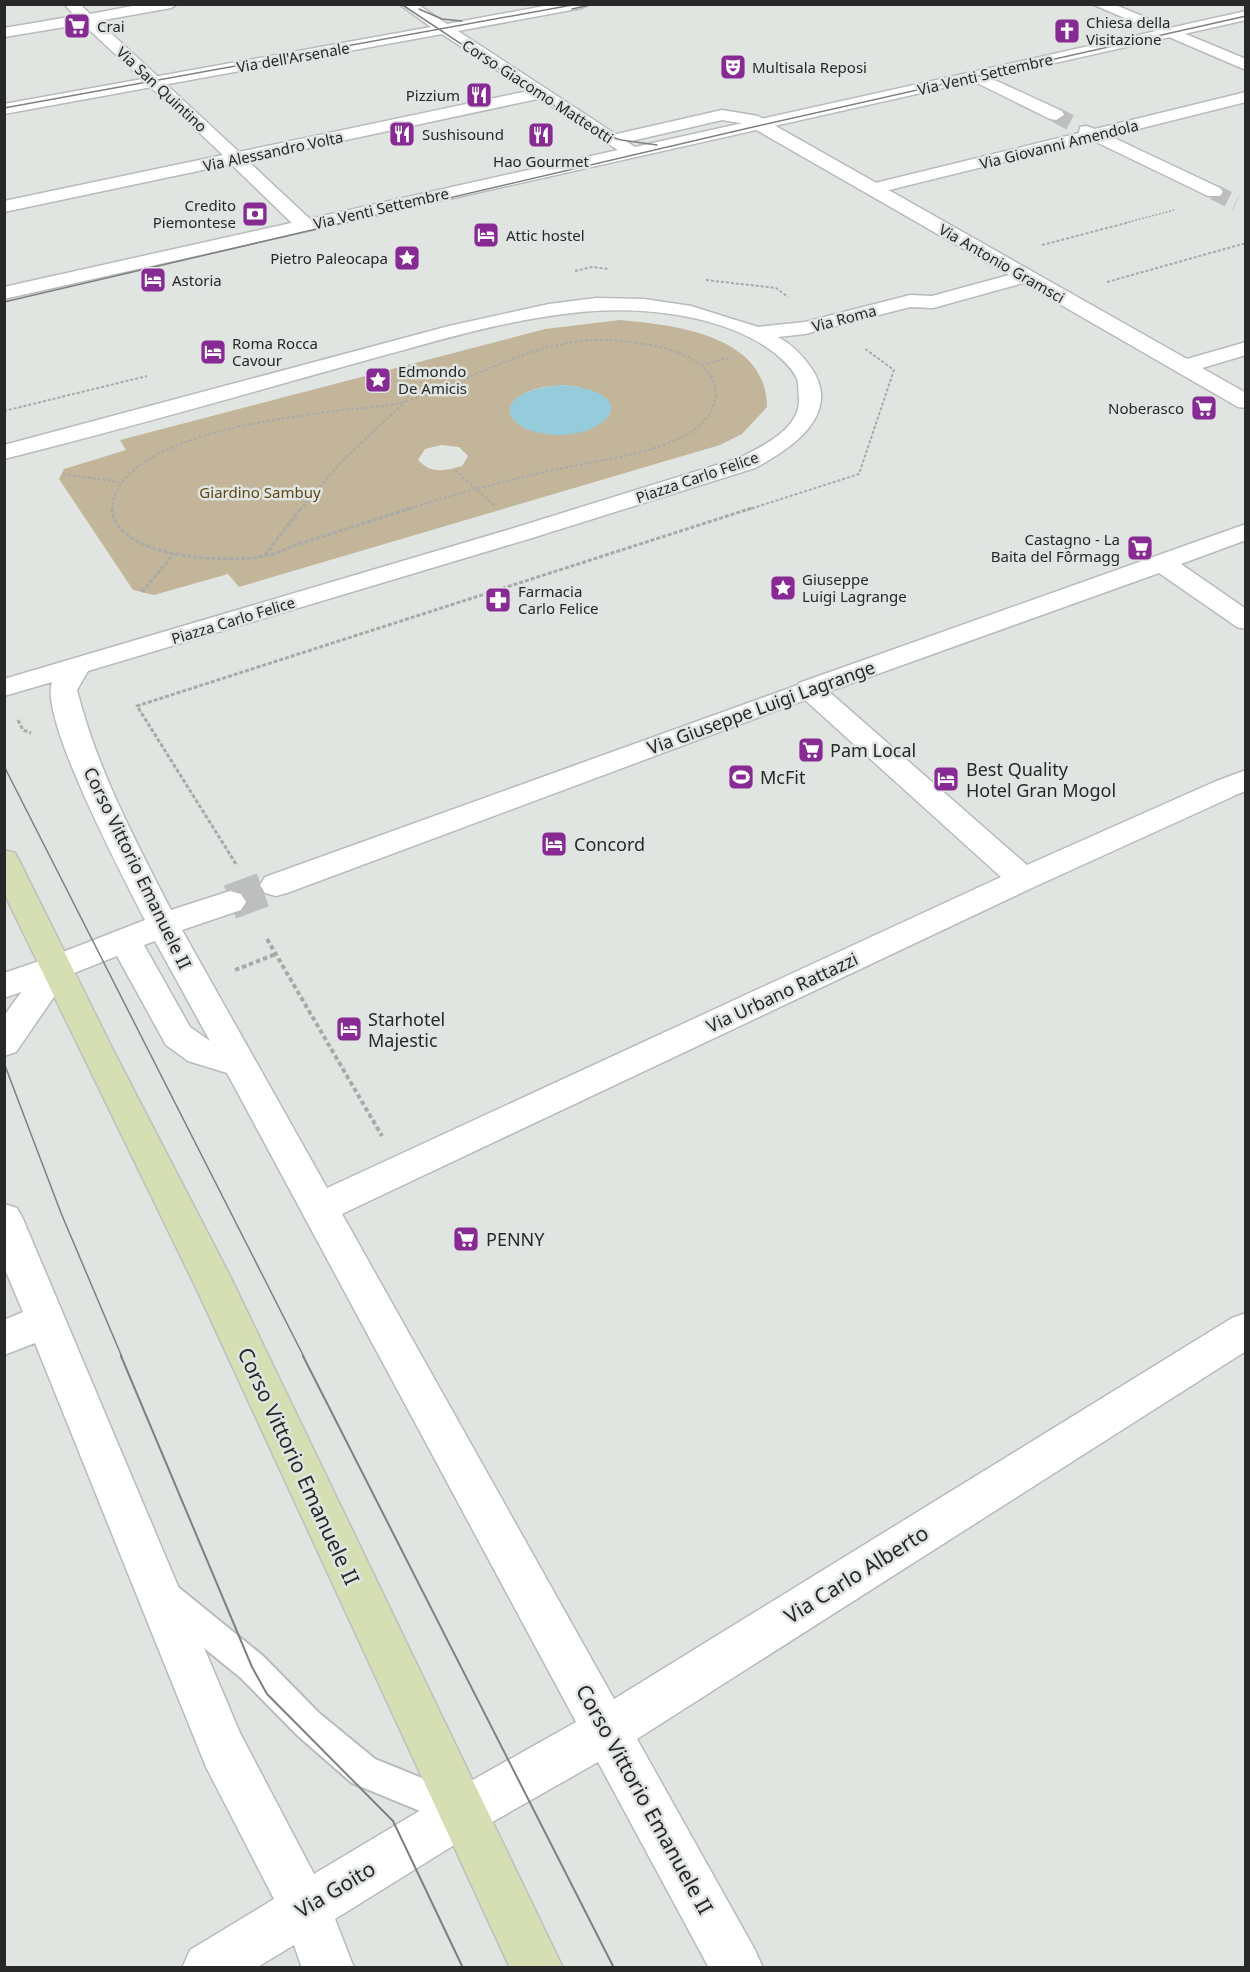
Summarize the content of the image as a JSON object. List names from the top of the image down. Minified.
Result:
{"streets":{"main road":["Corso Vittorio Emanuele II"],"street":["Via dell'Arsenale","Via Venti Settembre","Via San Quintino","Corso Giacomo Matteotti","Via Giovanni Amendola","Via Alessandro Volta","Via Antonio Gramsci","Via Roma","Piazza Carlo Felice","Via Giuseppe Luigi Lagrange","Via Urbano Rattazzi","Via Carlo Alberto","Via Goito"]},"crossings":[["Via dell'Arsenale","Via San Quintino"],["Via dell'Arsenale","Corso Giacomo Matteotti"],["Via Venti Settembre","Via San Quintino"],["Via Venti Settembre","Corso Giacomo Matteotti"],["Via Venti Settembre","Via Antonio Gramsci"],["Via San Quintino","Via Alessandro Volta"],["Corso Giacomo Matteotti","Via Alessandro Volta"],["Via Giovanni Amendola","Via Antonio Gramsci"],["Via Antonio Gramsci","Via Roma"],["Via Roma","Piazza Carlo Felice"],["Piazza Carlo Felice","Corso Vittorio Emanuele II"],["Corso Vittorio Emanuele II","Via Urbano Rattazzi"],["Corso Vittorio Emanuele II","Via Carlo Alberto"],["Corso Vittorio Emanuele II","Via Goito"],["Via Carlo Alberto","Via Goito"]],"parks":["Giardino Sambuy"],"places":{"supermarket":["Crai","Noberasco","Castagno - La Baita del Fôrmagg","Pam Local","PENNY"],"church":["Chiesa della Visitazione"],"theatre":["Multisala Reposi"],"restaurant":["Pizzium","Sushisound","Hao Gourmet"],"bank":["Credito Piemontese"],"hotel":["Attic hostel","Astoria","Roma Rocca Cavour","Best Quality Hotel Gran Mogol","Concord","Starhotel Majestic"],"place":["Pietro Paleocapa","Edmondo De Amicis","Giuseppe Luigi Lagrange"],"pharmacy":["Farmacia Carlo Felice"],"sports":["McFit"]}}
